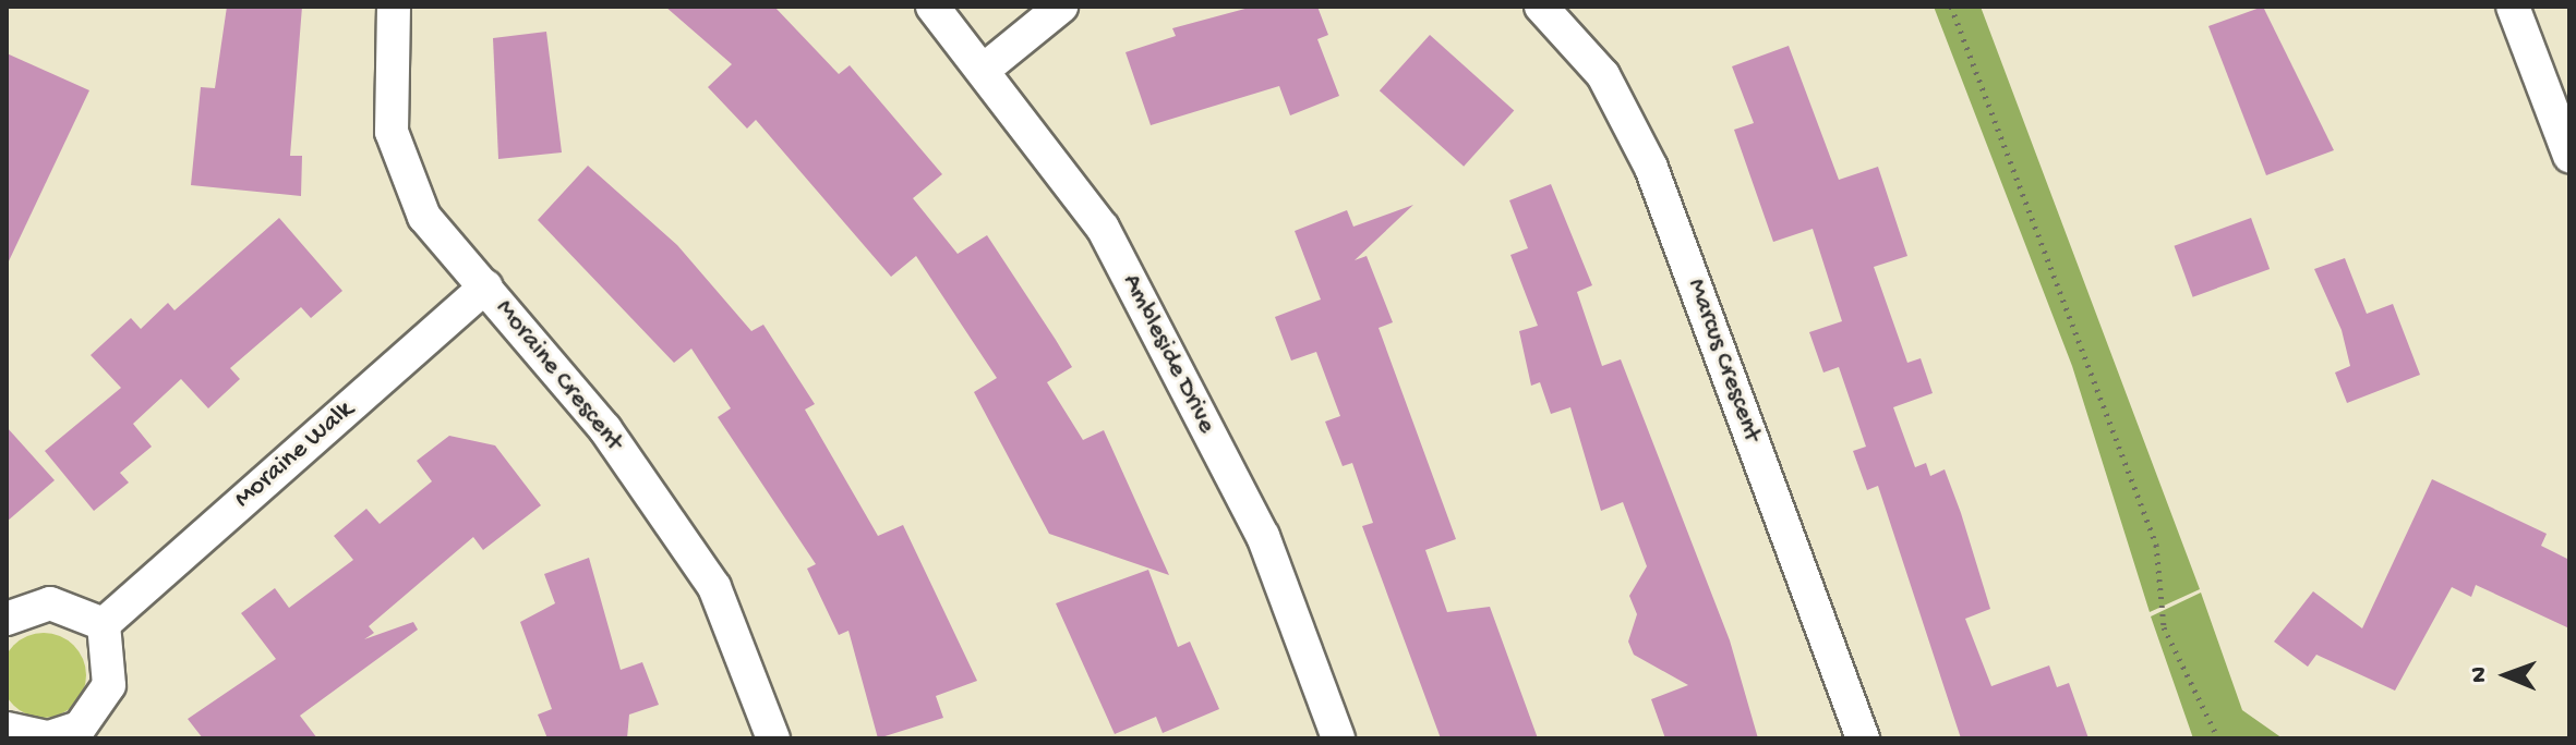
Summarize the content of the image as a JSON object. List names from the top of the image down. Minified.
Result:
{"streets":{"street":["Ambleside Drive","Marcus Crescent","Moraine Crescent","Moraine Walk"]},"crossings":[["Moraine Crescent","Moraine Walk"]],"north":"left"}
